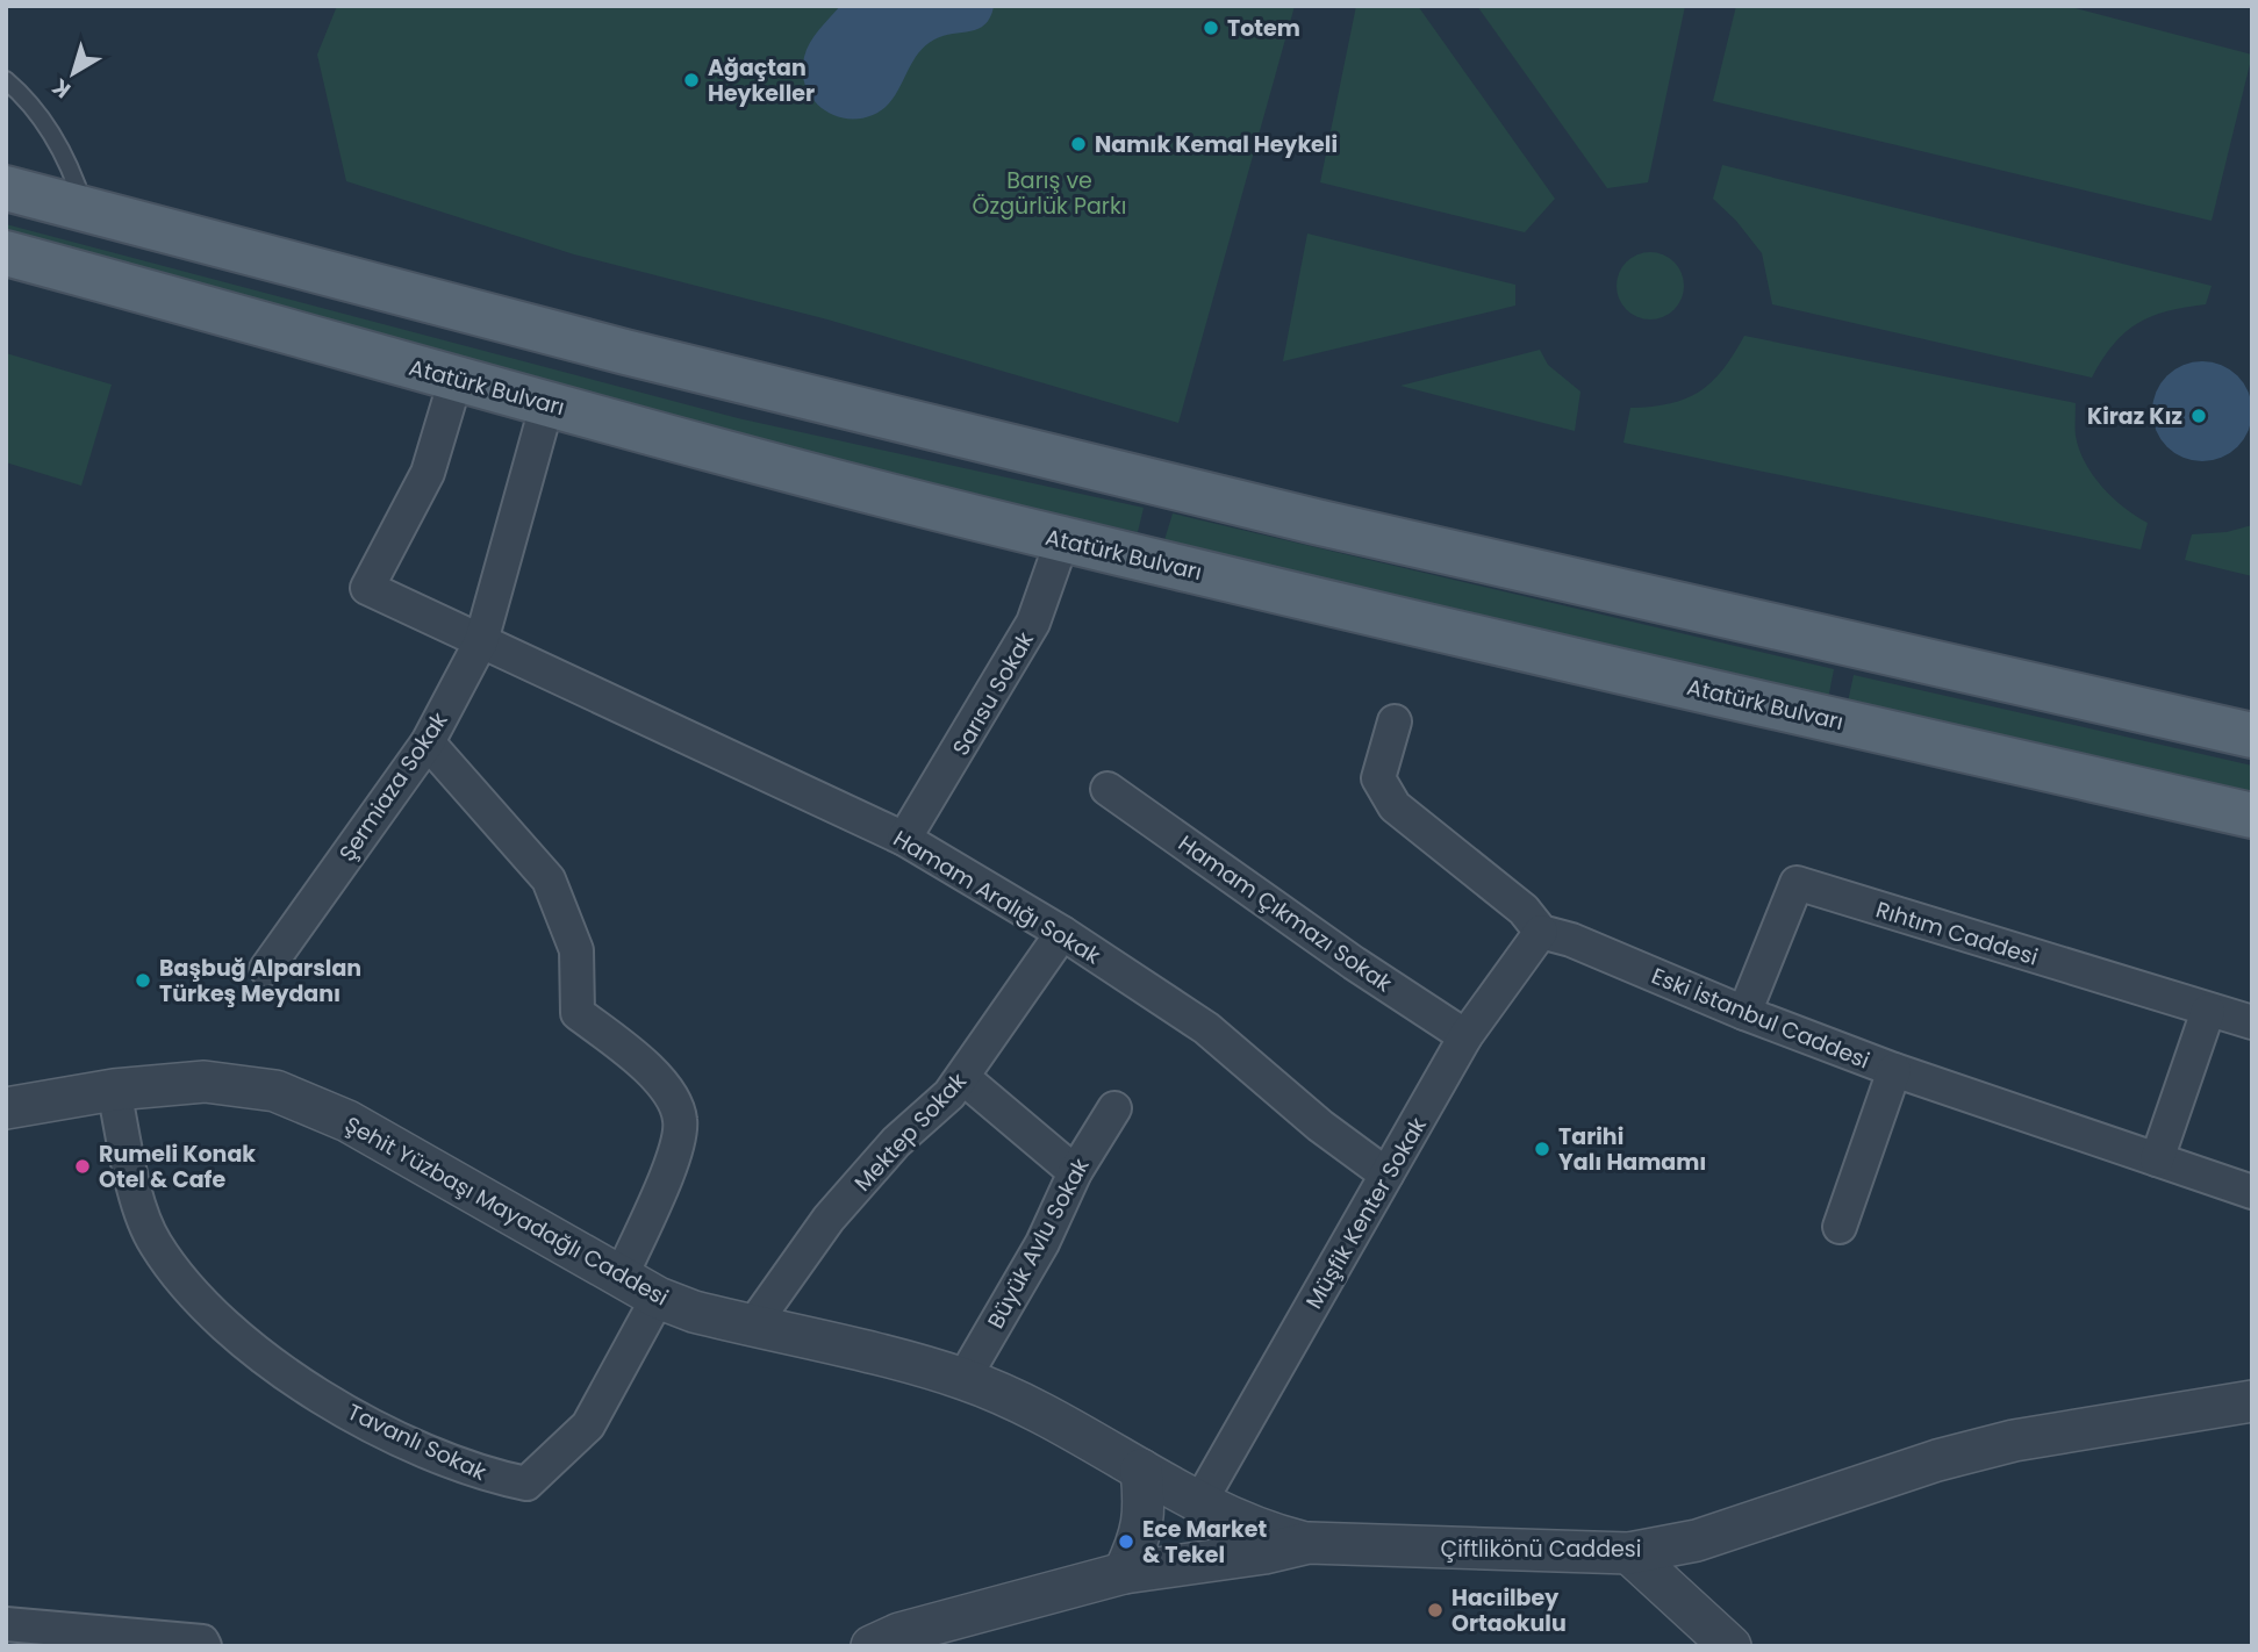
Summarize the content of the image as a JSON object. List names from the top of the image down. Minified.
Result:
{"streets":{"main road":["Atatürk Bulvarı"],"street":["Sarısu Sokak","Şermiaza Sokak","Hamam Aralığı Sokak","Hamam Çıkmazı Sokak","Rıhtım Caddesi","Eski İstanbul Caddesi","Mektep Sokak","Şehit Yüzbaşı Mayadağlı Caddesi","Müşfik Kenter Sokak","Büyük Avlu Sokak","Tavanlı Sokak","Çiftlikönü Caddesi"]},"crossings":[["Atatürk Bulvarı","Sarısu Sokak"],["Atatürk Bulvarı","Şermiaza Sokak"],["Atatürk Bulvarı","Hamam Aralığı Sokak"],["Sarısu Sokak","Hamam Aralığı Sokak"],["Şermiaza Sokak","Hamam Aralığı Sokak"],["Hamam Aralığı Sokak","Mektep Sokak"],["Hamam Aralığı Sokak","Müşfik Kenter Sokak"],["Hamam Çıkmazı Sokak","Müşfik Kenter Sokak"],["Rıhtım Caddesi","Eski İstanbul Caddesi"],["Eski İstanbul Caddesi","Müşfik Kenter Sokak"],["Mektep Sokak","Şehit Yüzbaşı Mayadağlı Caddesi"],["Şehit Yüzbaşı Mayadağlı Caddesi","Müşfik Kenter Sokak"],["Şehit Yüzbaşı Mayadağlı Caddesi","Büyük Avlu Sokak"],["Şehit Yüzbaşı Mayadağlı Caddesi","Tavanlı Sokak"],["Şehit Yüzbaşı Mayadağlı Caddesi","Çiftlikönü Caddesi"]],"parks":["Barış ve Özgürlük Parkı"],"places":["Totem","Ağaçtan Heykeller","Namık Kemal Heykeli","Kiraz Kız","Başbuğ Alparslan Türkeş Meydanı","Tarihi Yalı Hamamı","Rumeli Konak Otel & Cafe","Ece Market & Tekel","Hacıilbey Ortaokulu"],"north":"bottom left"}
